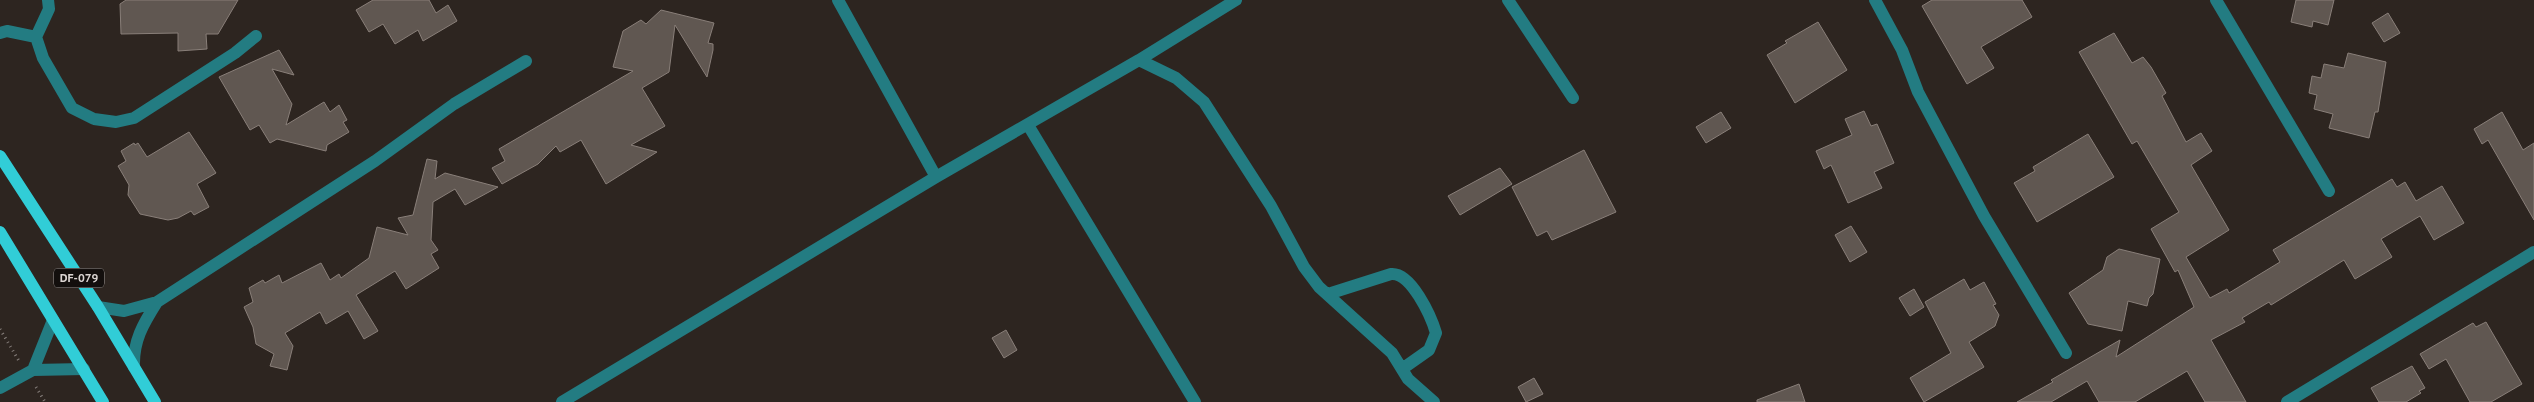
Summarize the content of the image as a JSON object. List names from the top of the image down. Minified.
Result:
{"streets":{"main road":["DF-079"]}}
